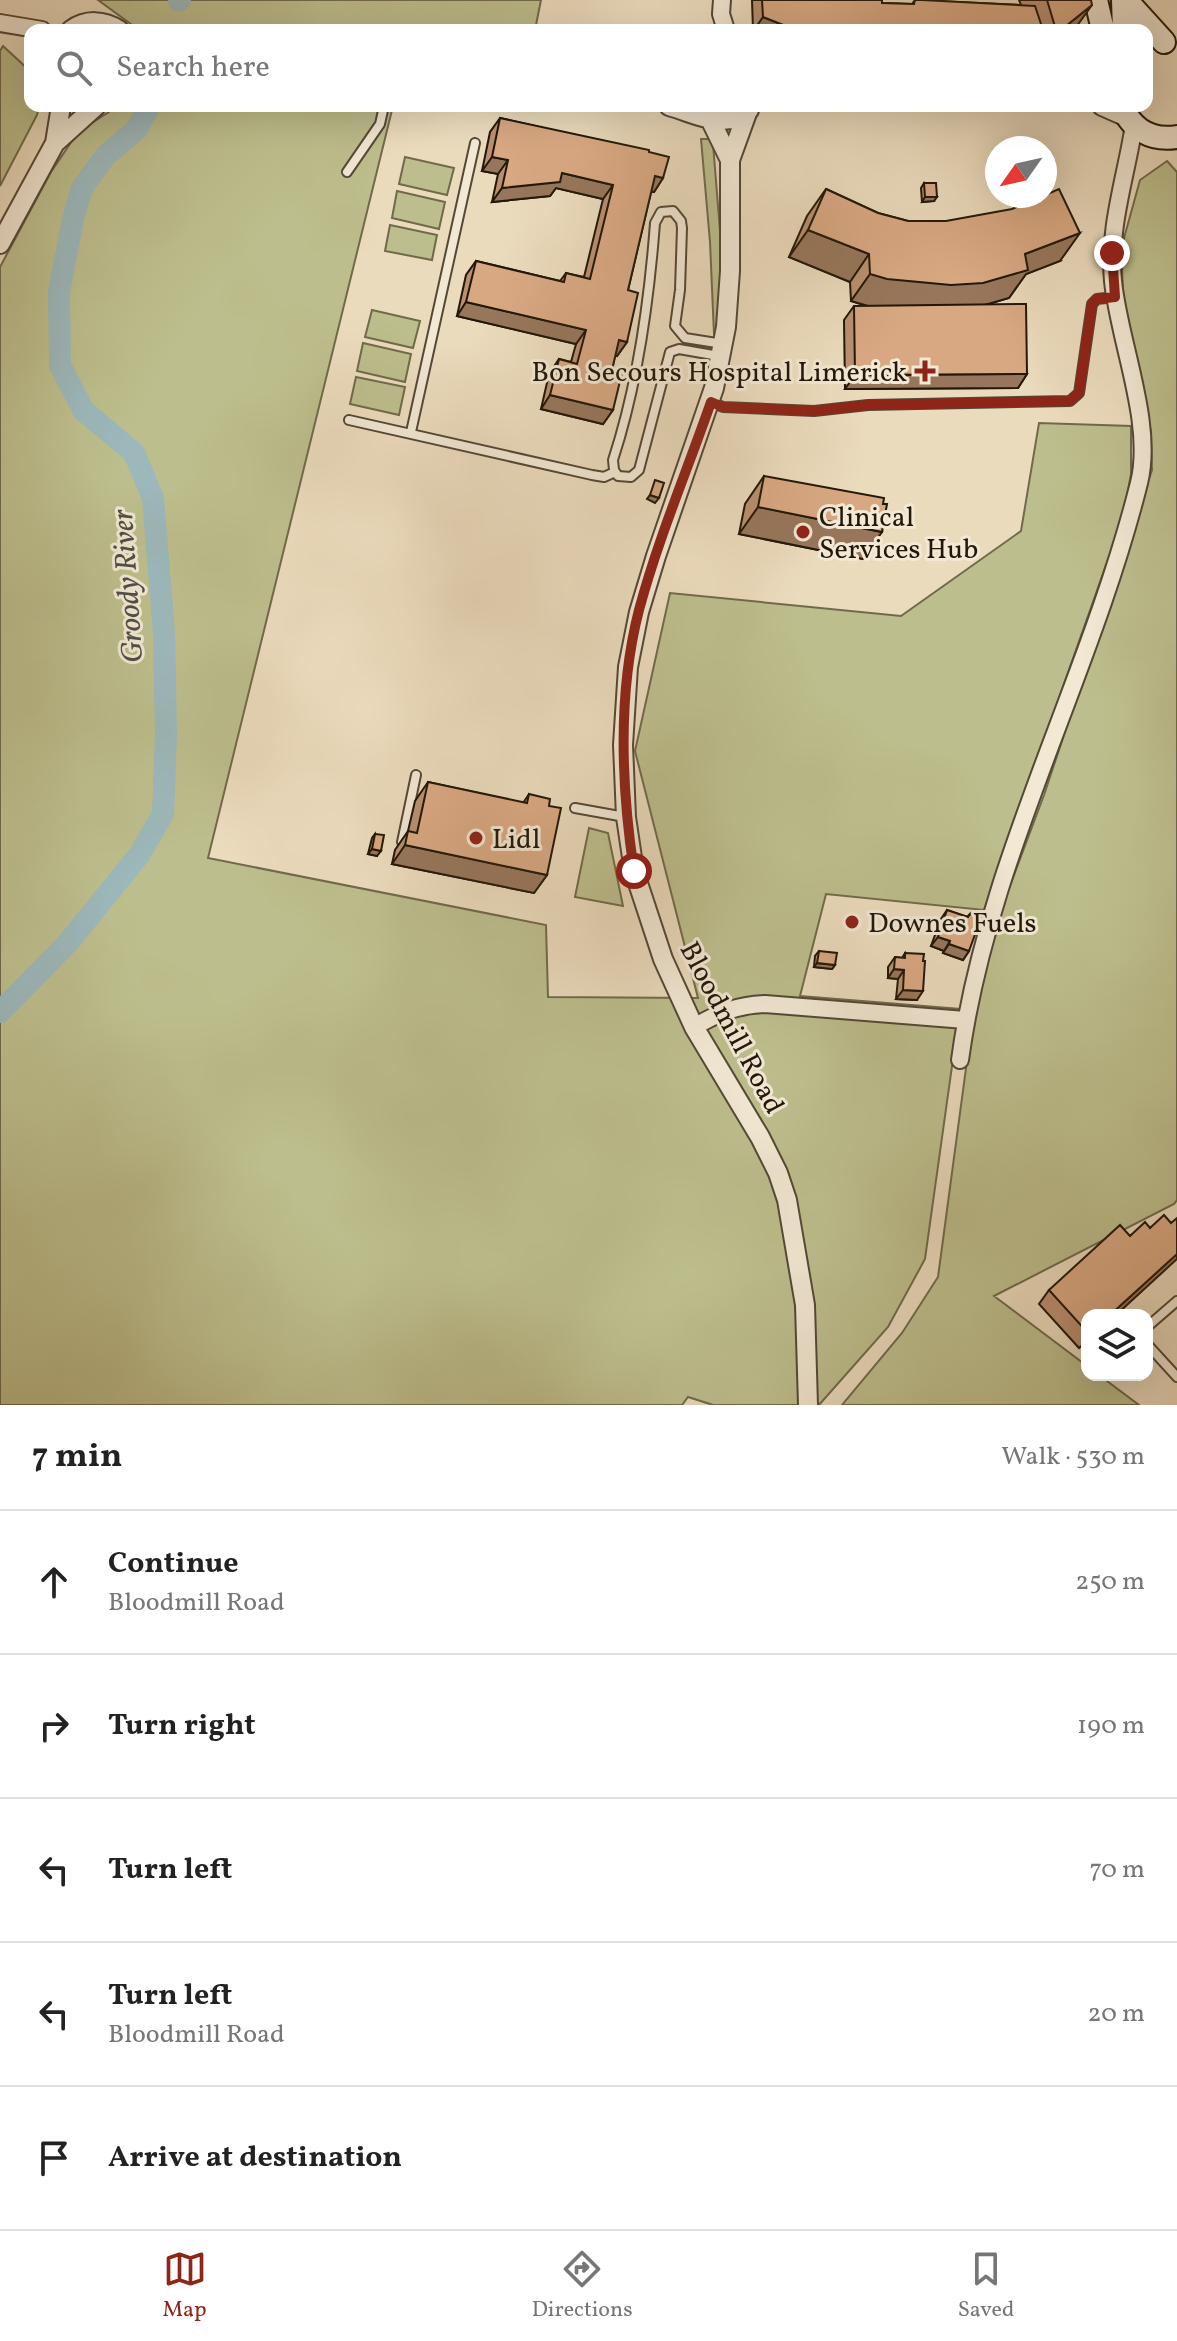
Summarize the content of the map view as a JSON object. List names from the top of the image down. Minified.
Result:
{"streets":{"street":["Bloodmill Road"]},"water":["Groody River"],"places":{"health":["Bon Secours Hospital Limerick"],"other":["Clinical Services Hub","Lidl","Downes Fuels"]},"north":"bottom left","page":{"search":"Search here","heading":["7 min","Walk · 530 m"],"list":[["Continue","Bloodmill Road","250 m"],["Turn right","190 m"],["Turn left","70 m"],["Turn left","Bloodmill Road","20 m"],"Arrive at destination"],"nav":["Map","Directions","Saved"]}}
